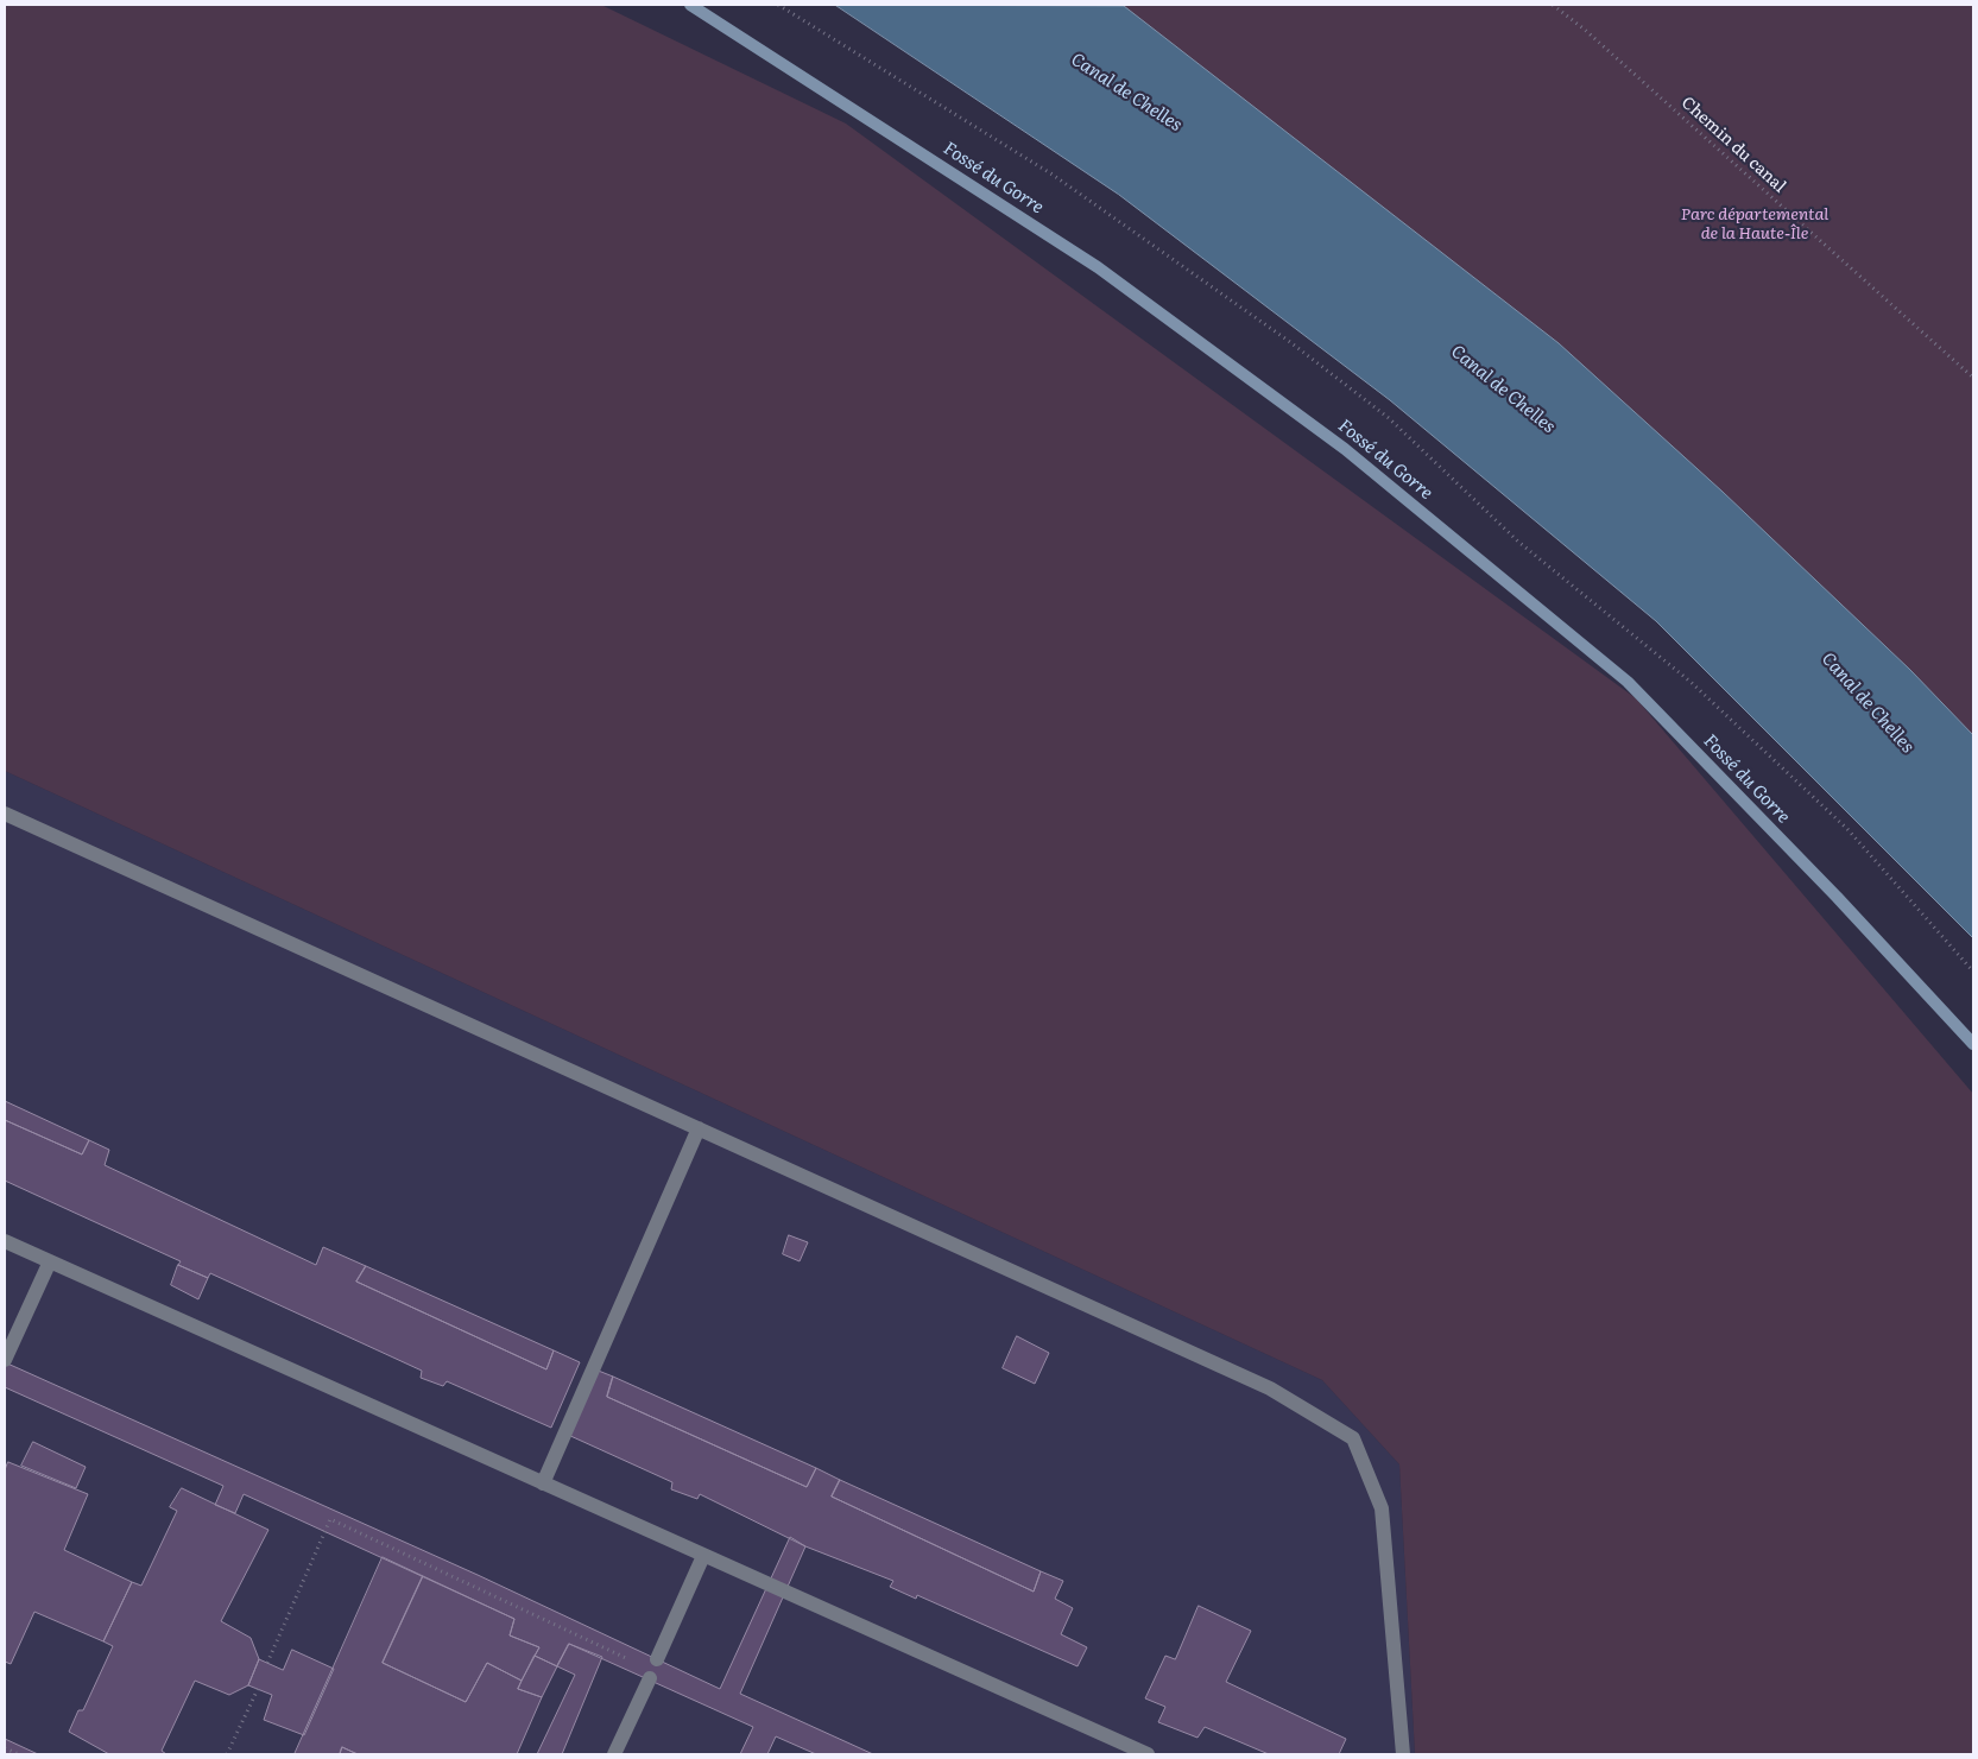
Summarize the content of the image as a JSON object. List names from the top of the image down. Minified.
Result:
{"streets":{"path":["Chemin du canal"]},"water":["Canal de Chelles","Fossé du Gorre"],"parks":["Parc départemental de la Haute-Île"]}
